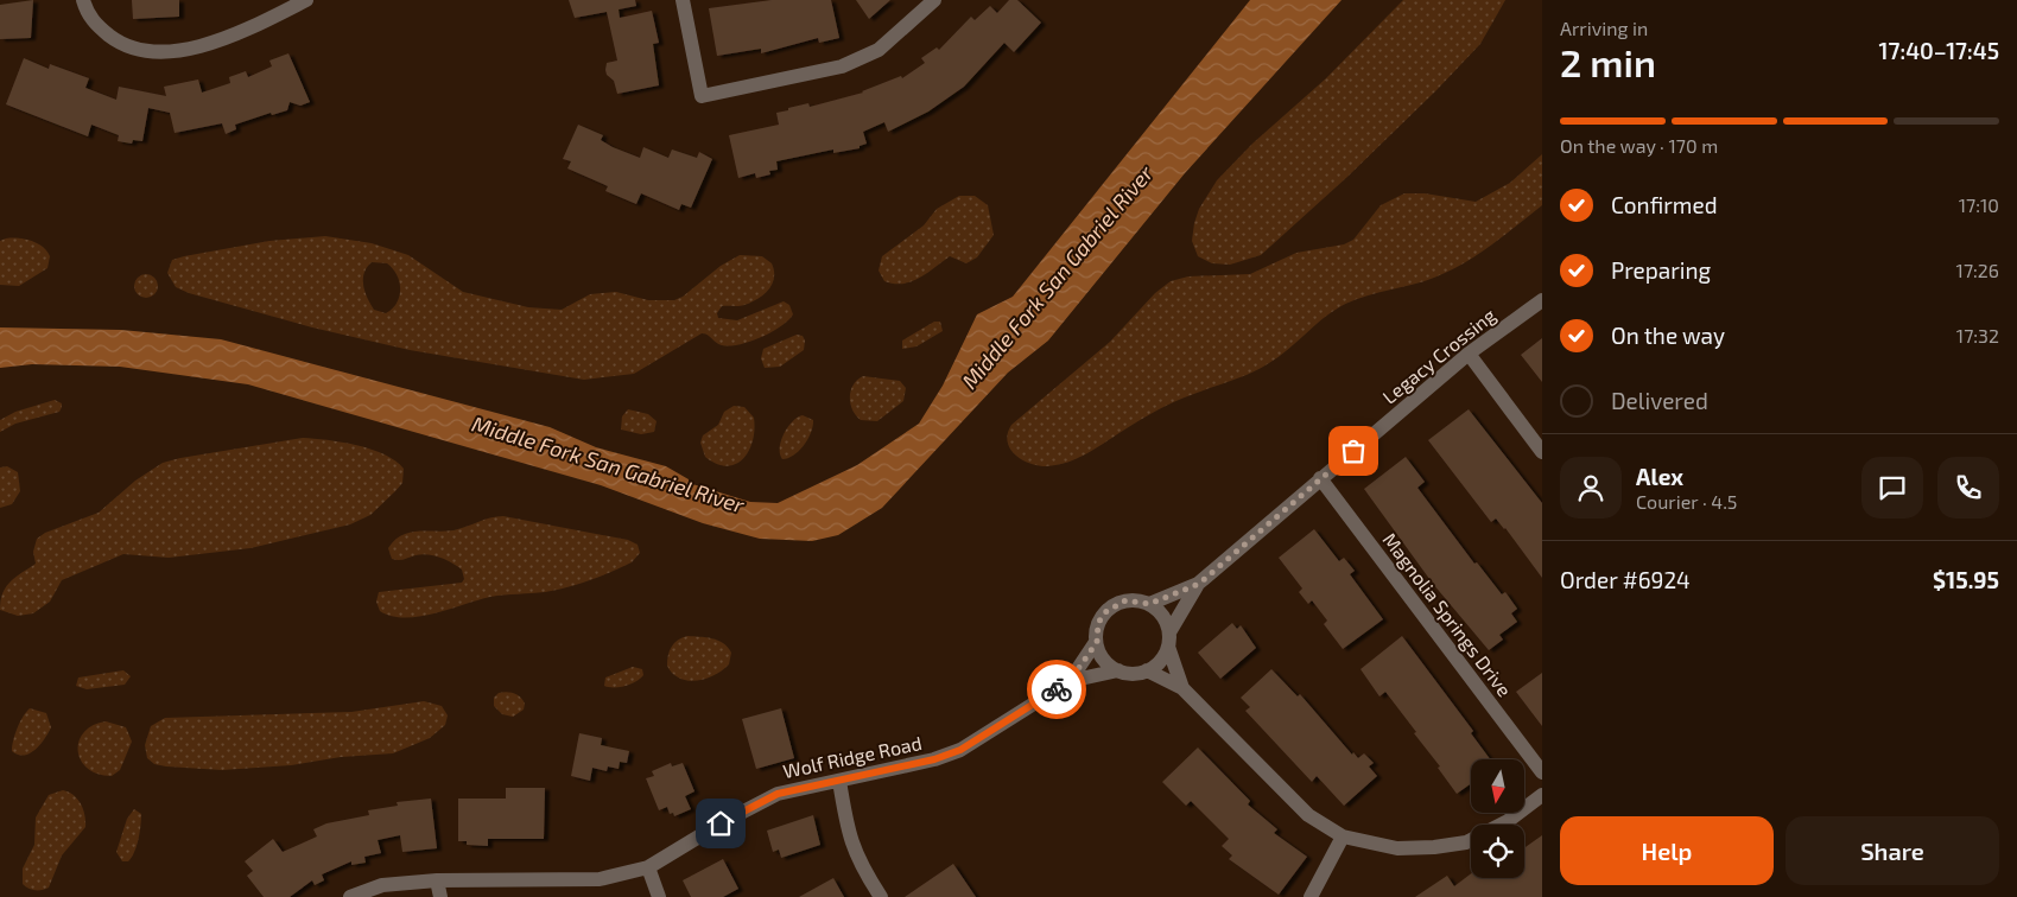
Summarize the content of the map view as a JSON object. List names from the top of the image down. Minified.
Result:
{"streets":{"street":["Legacy Crossing","Magnolia Springs Drive","Wolf Ridge Road"]},"crossings":[["Legacy Crossing","Magnolia Springs Drive"],["Legacy Crossing","Wolf Ridge Road"]],"water":["Middle Fork San Gabriel River"],"north":"bottom","page":{"heading":["2 min","Arriving in","17:40–17:45"],"panel":["Alex","Courier · 4.5","Order #6924","$15.95"],"bar":"On the way · 170 m","list":[["Confirmed","17:10"],["Preparing","17:26"],["On the way","17:32"],"Delivered"],"buttons":["Help","Share"]}}
